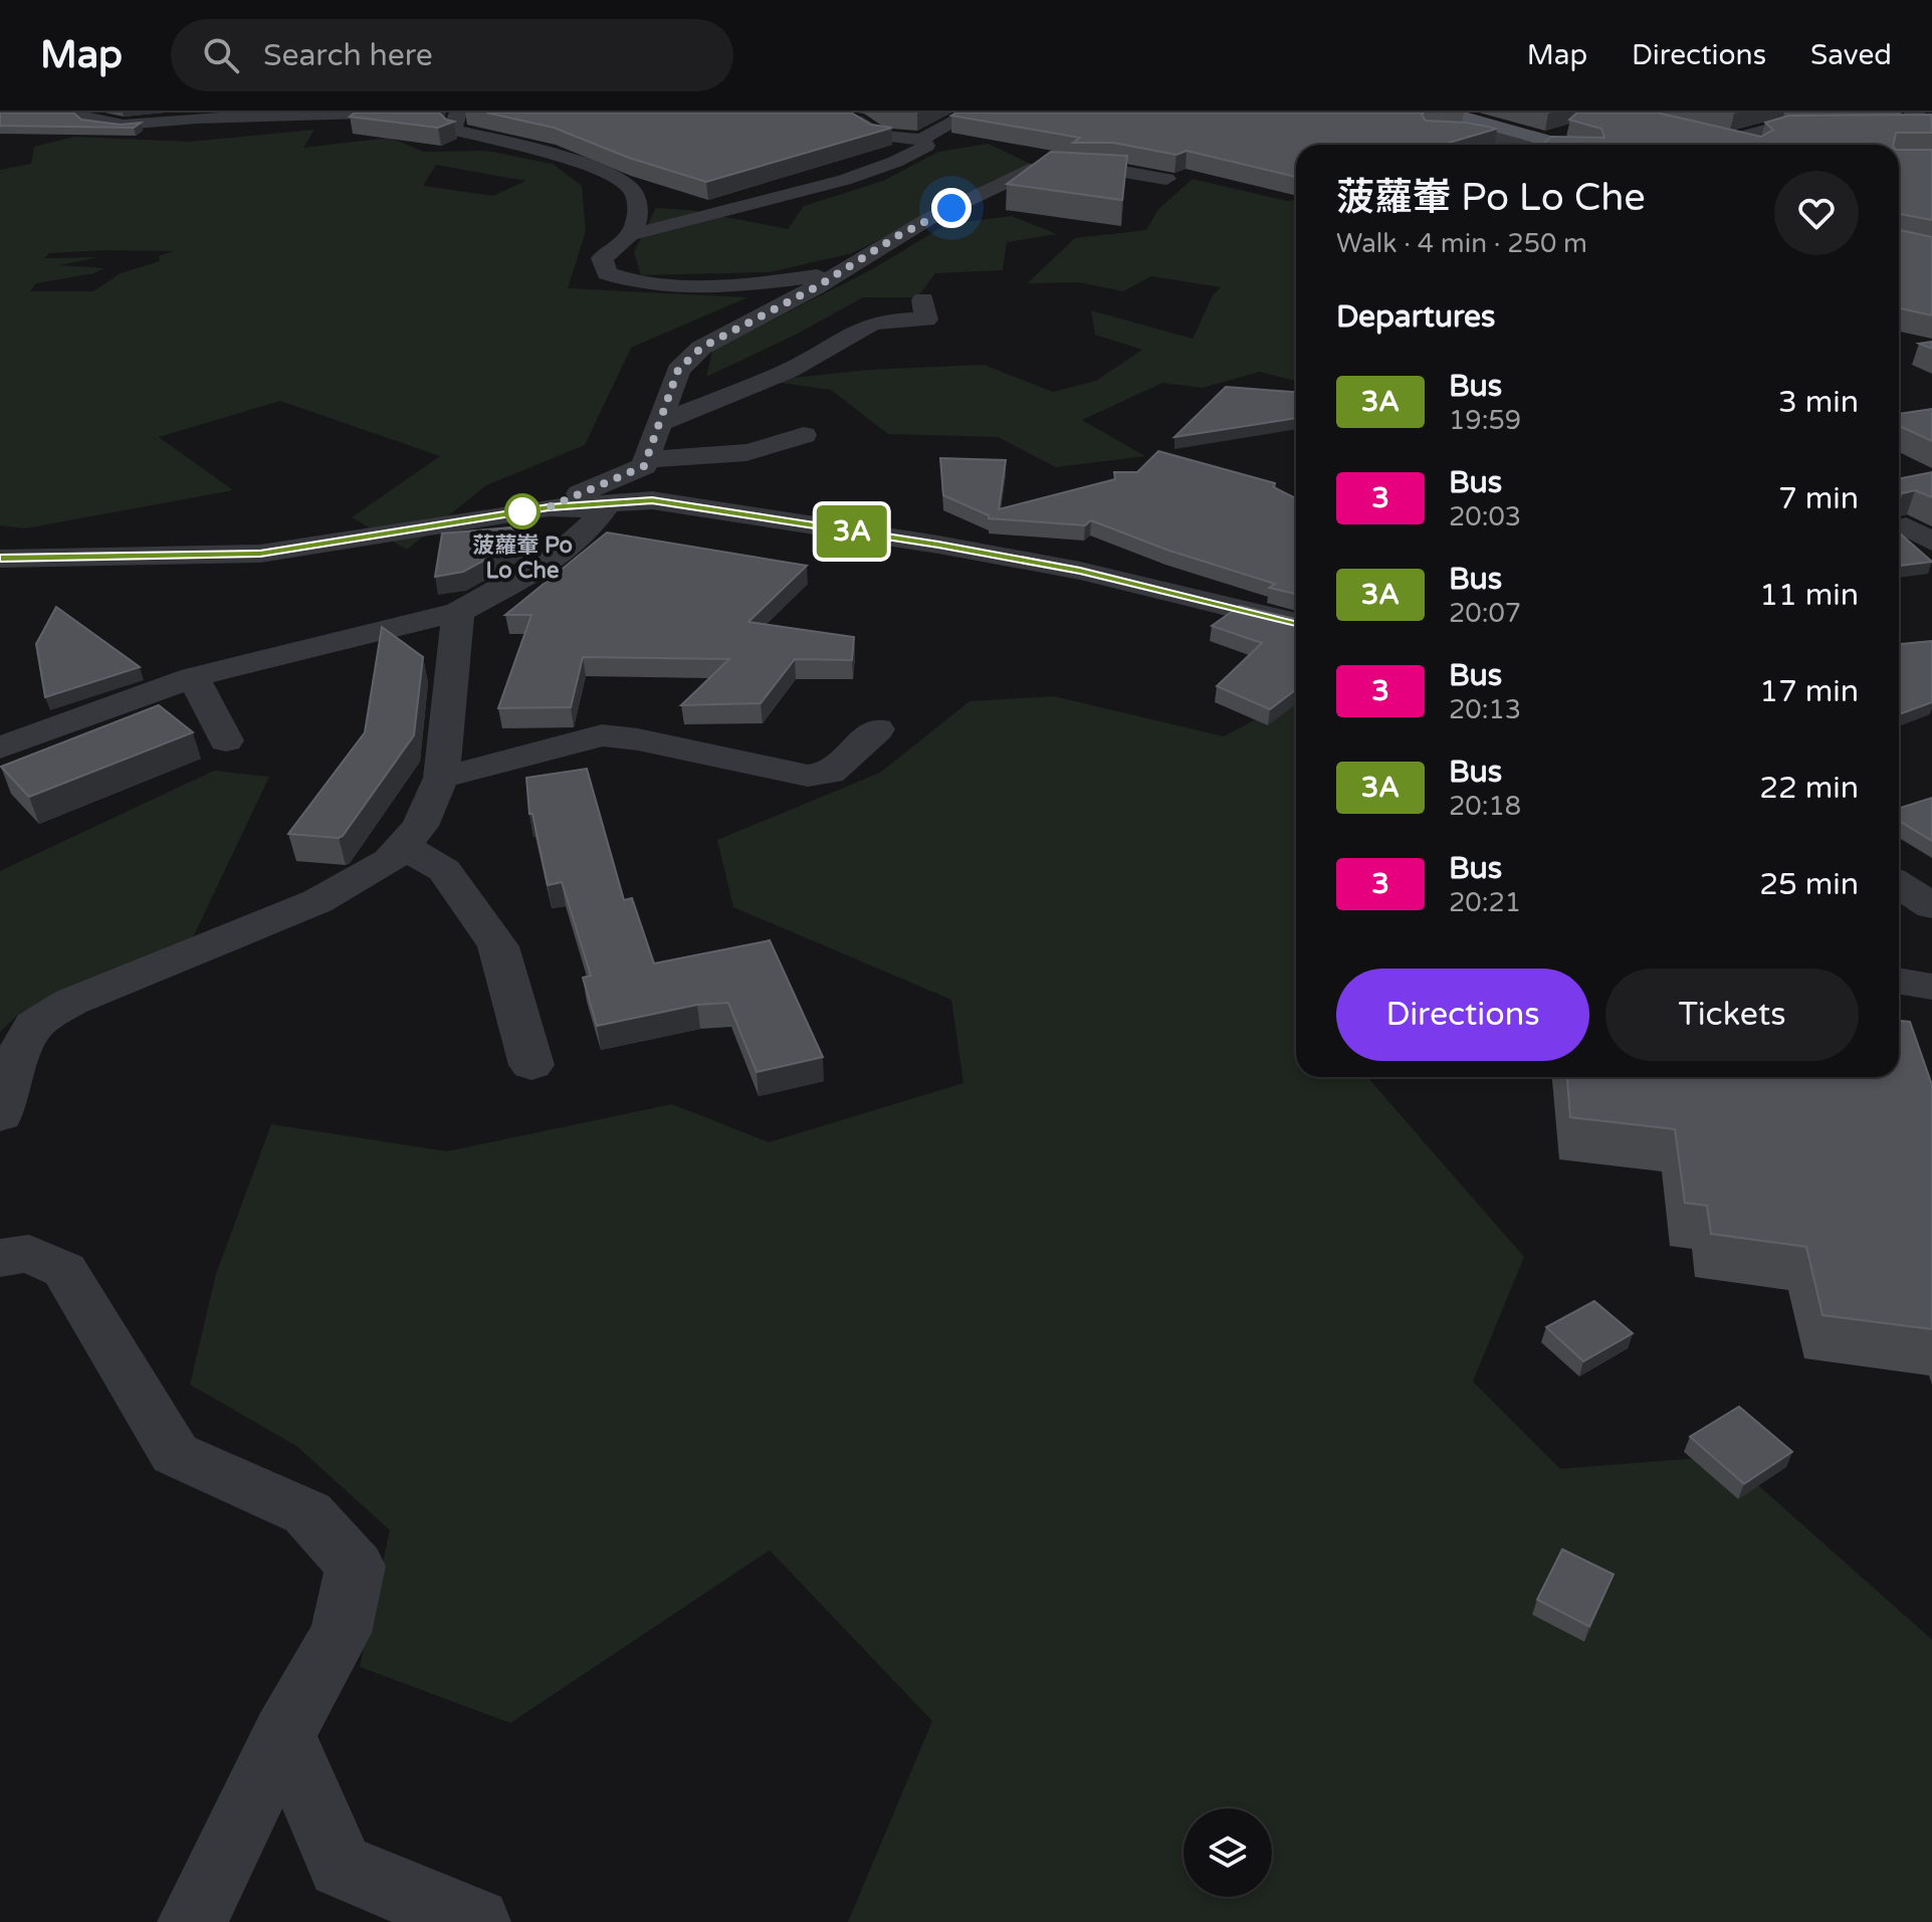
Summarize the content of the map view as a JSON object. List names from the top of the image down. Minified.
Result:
{"places":["菠蘿輋 Po Lo Che"],"lines":["bus line 3A"],"page":{"header":"Map","search":"Search here","nav":["Map","Directions","Saved"],"on_map":"3A","heading":[["菠蘿輋 Po Lo Che","Walk · 4 min · 250 m"],"Departures"],"list":[{"mark":"3A","name":"Bus","note":"19:59","value":"3 min"},{"mark":"3","name":"Bus","note":"20:03","value":"7 min"},{"mark":"3A","name":"Bus","note":"20:07","value":"11 min"},{"mark":"3","name":"Bus","note":"20:13","value":"17 min"},{"mark":"3A","name":"Bus","note":"20:18","value":"22 min"},{"mark":"3","name":"Bus","note":"20:21","value":"25 min"}],"buttons":["Directions","Tickets"]}}
